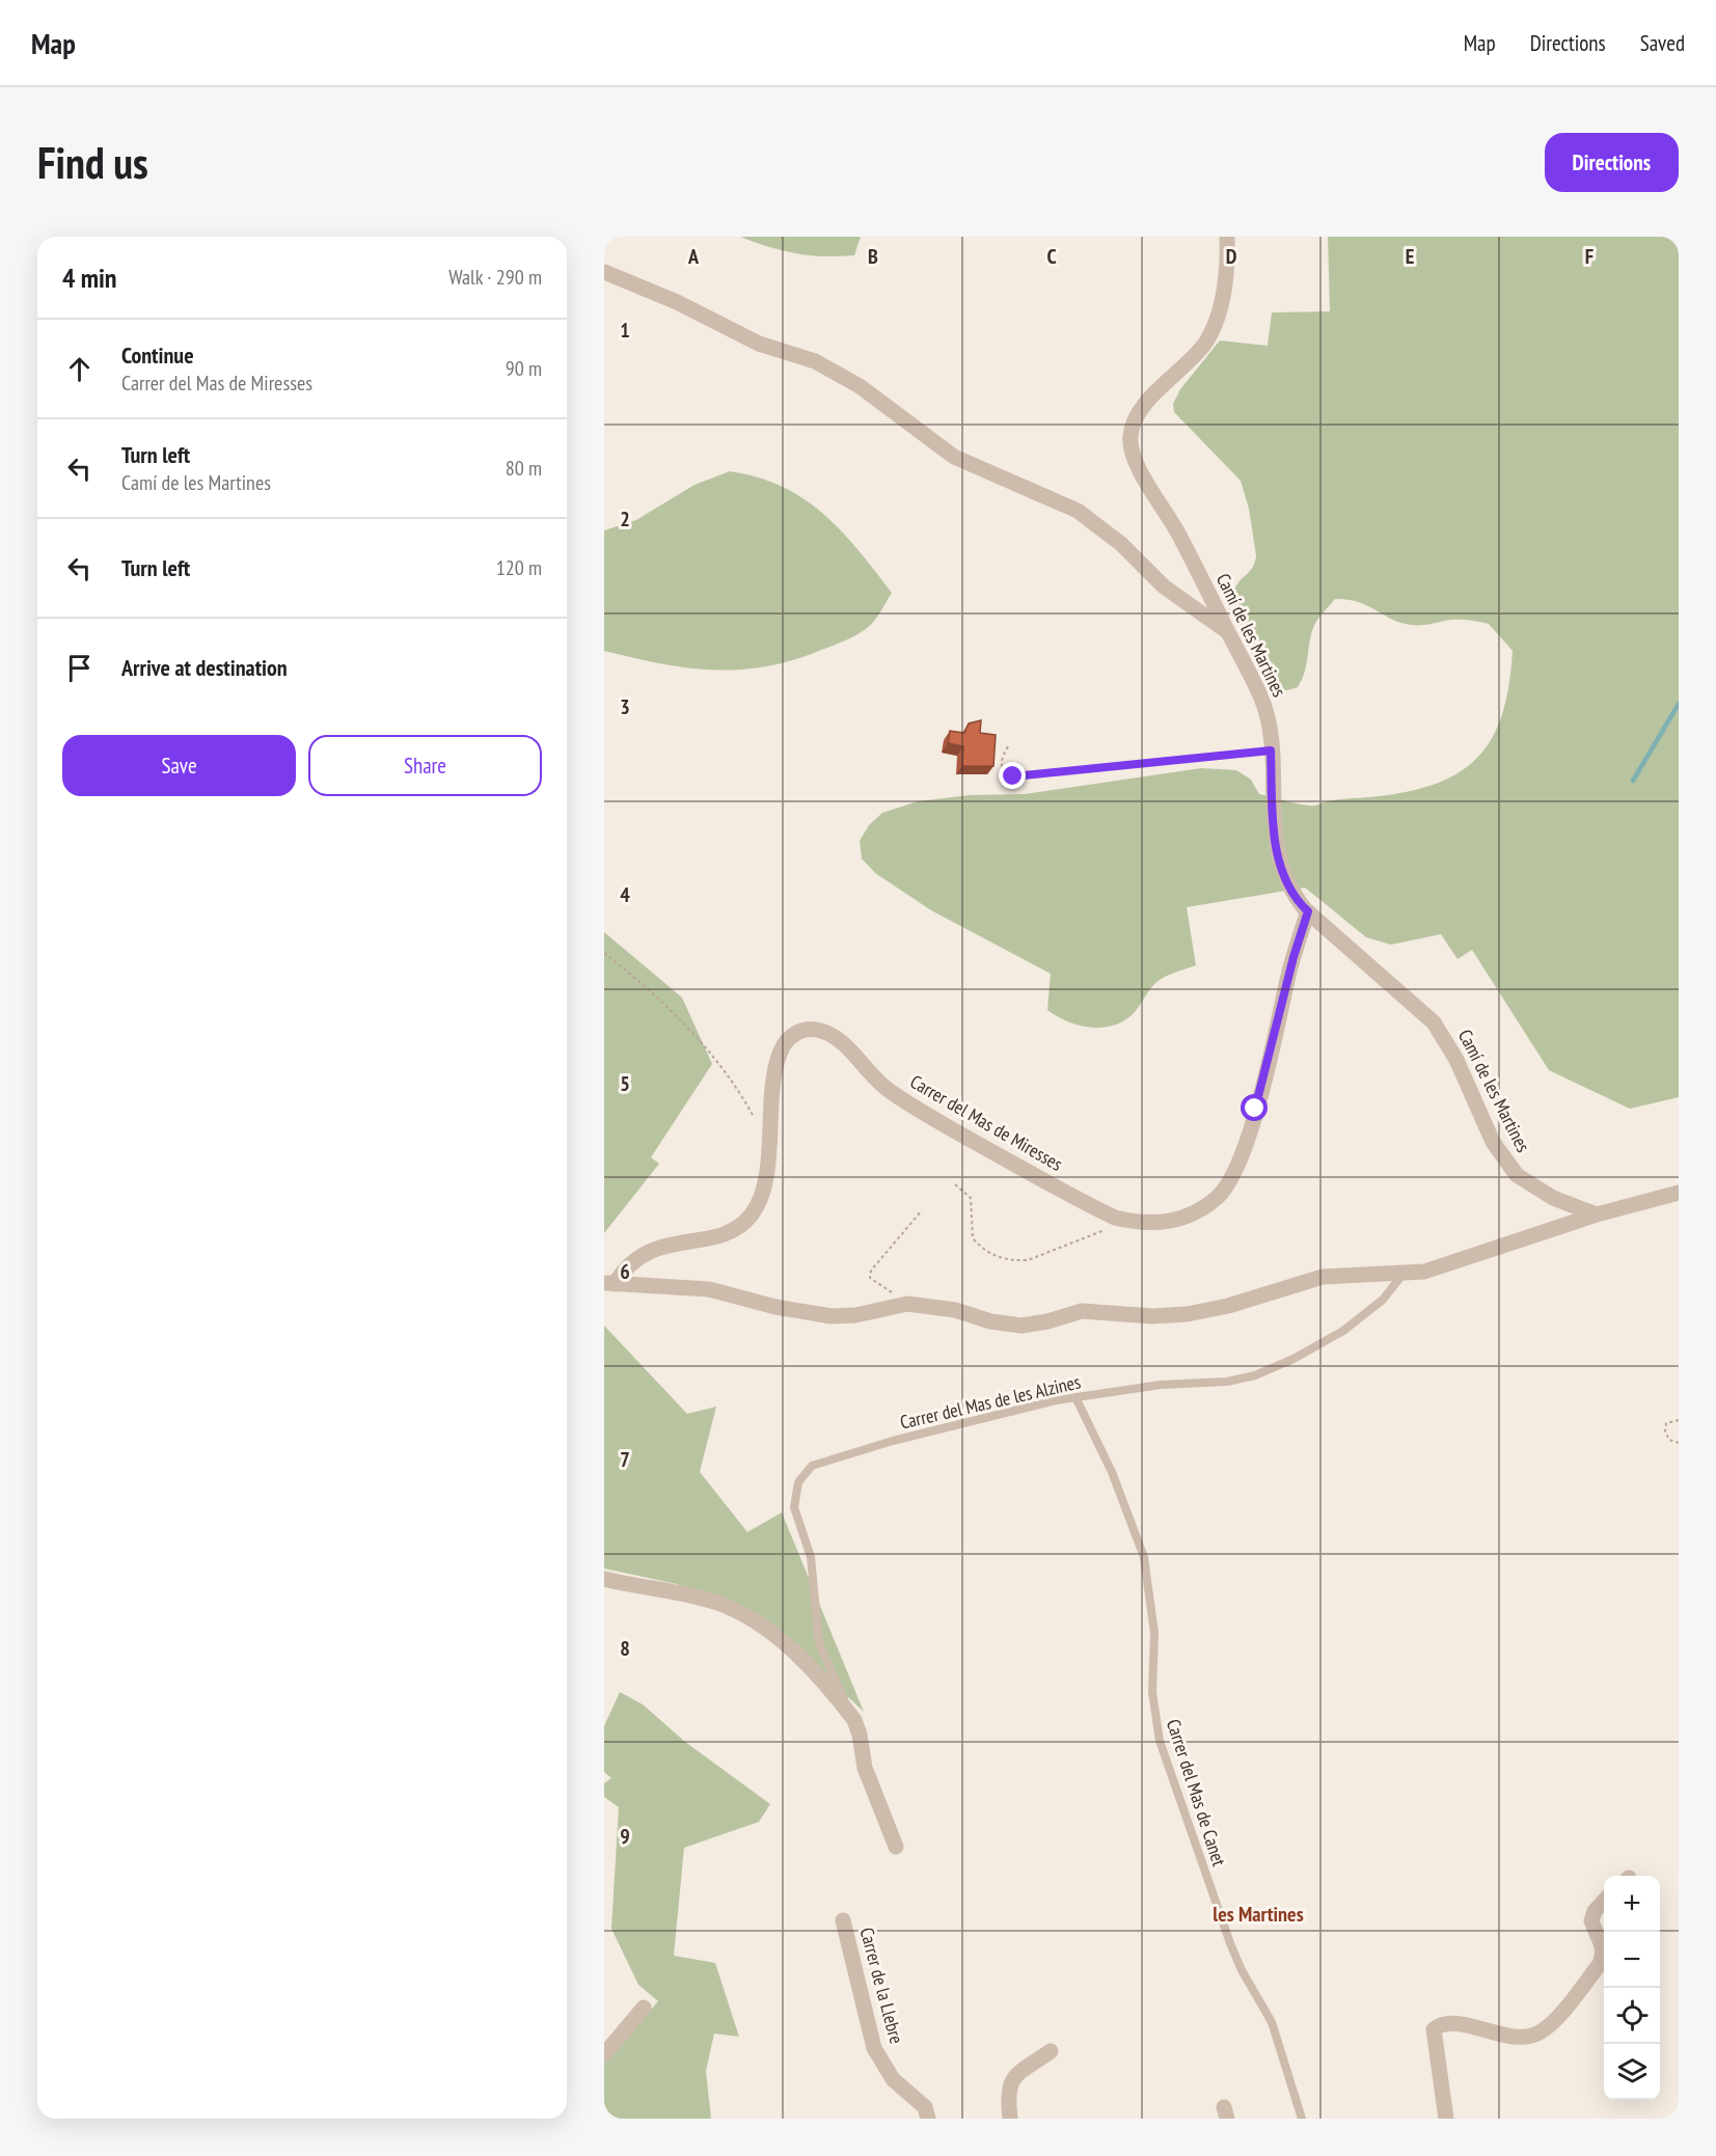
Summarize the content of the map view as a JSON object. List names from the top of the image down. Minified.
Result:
{"streets":{"street":["Camí de les Martines","Carrer del Mas de Miresses","Carrer de la Llebre"],"lane":["Carrer del Mas de les Alzines","Carrer del Mas de Canet"]},"crossings":[["Camí de les Martines","Carrer del Mas de Miresses"],["Carrer del Mas de les Alzines","Carrer del Mas de Canet"]],"districts":["les Martines"],"page":{"header":"Map","nav":["Map","Directions","Saved"],"buttons":["Directions",["Save","Share"]],"title":"Find us","heading":["4 min","Walk · 290 m"],"list":[["Continue","Carrer del Mas de Miresses","90 m"],["Turn left","Camí de les Martines","80 m"],["Turn left","120 m"],"Arrive at destination"],"map_buttons":["+","−"]},"grid":{"columns":["A","B","C","D","E","F"],"rows":["1","2","3","4","5","6","7","8","9"]}}
